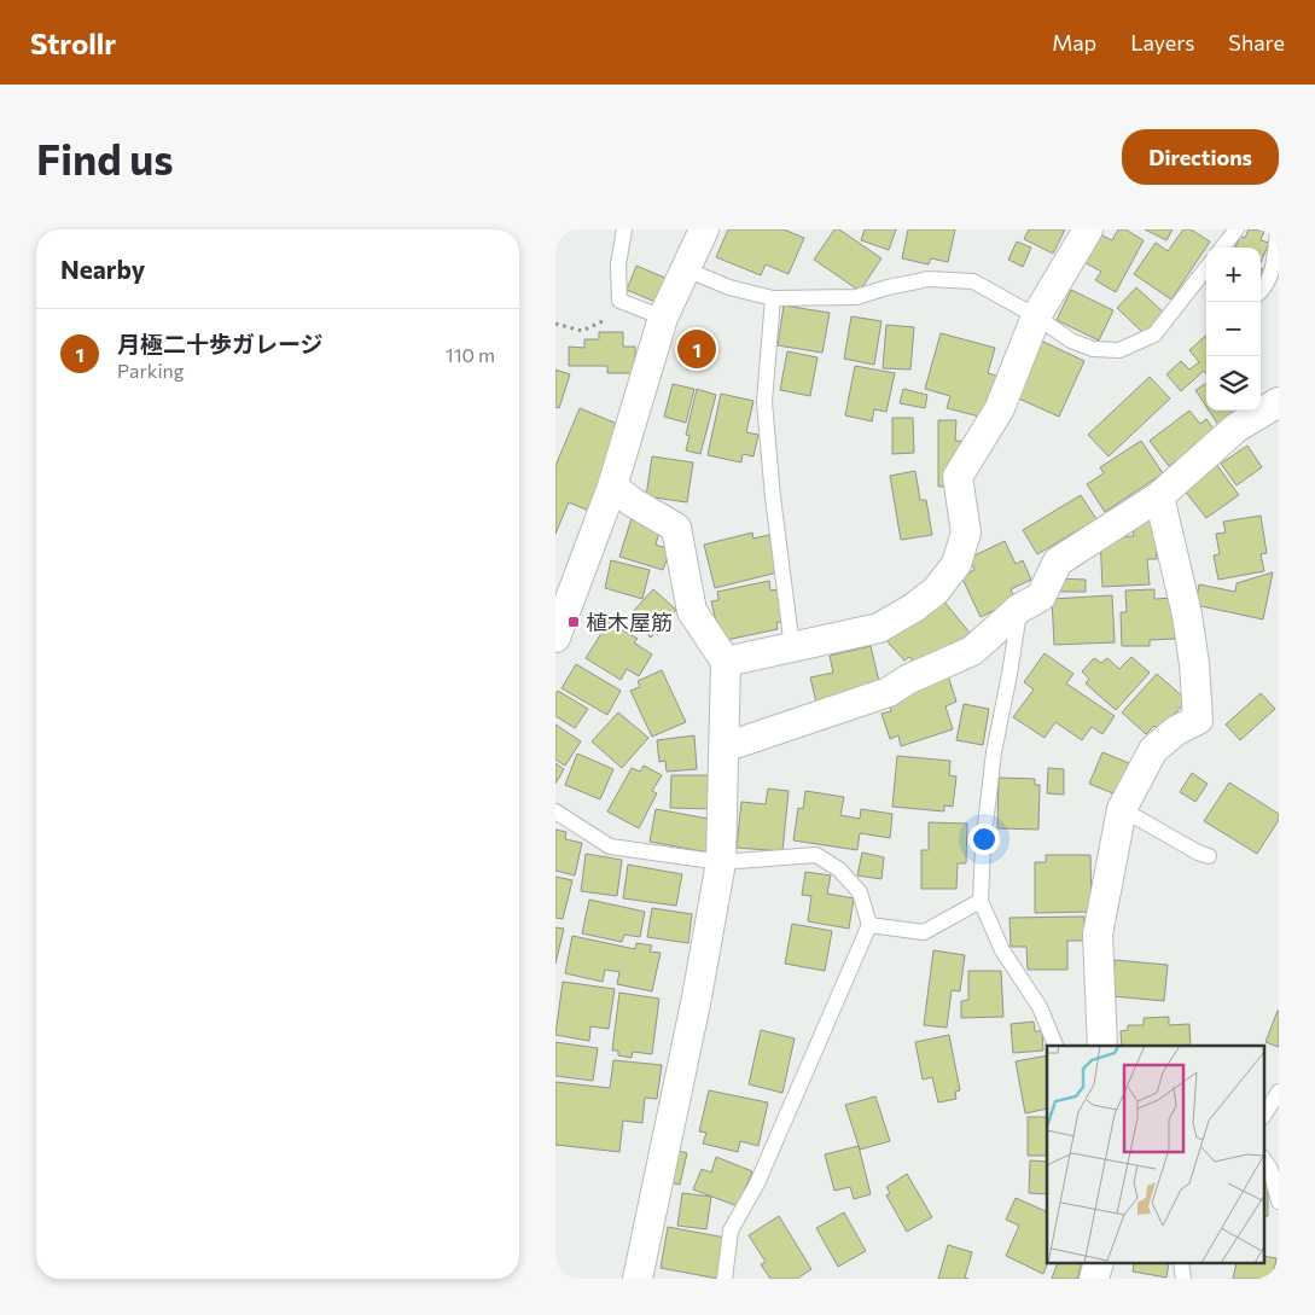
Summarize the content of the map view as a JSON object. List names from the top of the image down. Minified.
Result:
{"places":{"transit":["植木屋筋"]},"page":{"header":"Strollr","nav":["Map","Layers","Share"],"buttons":"Directions","title":"Find us","heading":"Nearby","map_buttons":["+","−"],"list":[{"mark":"1","name":"月極二十歩ガレージ","note":"Parking","value":"110 m"}],"pins":"1"}}
